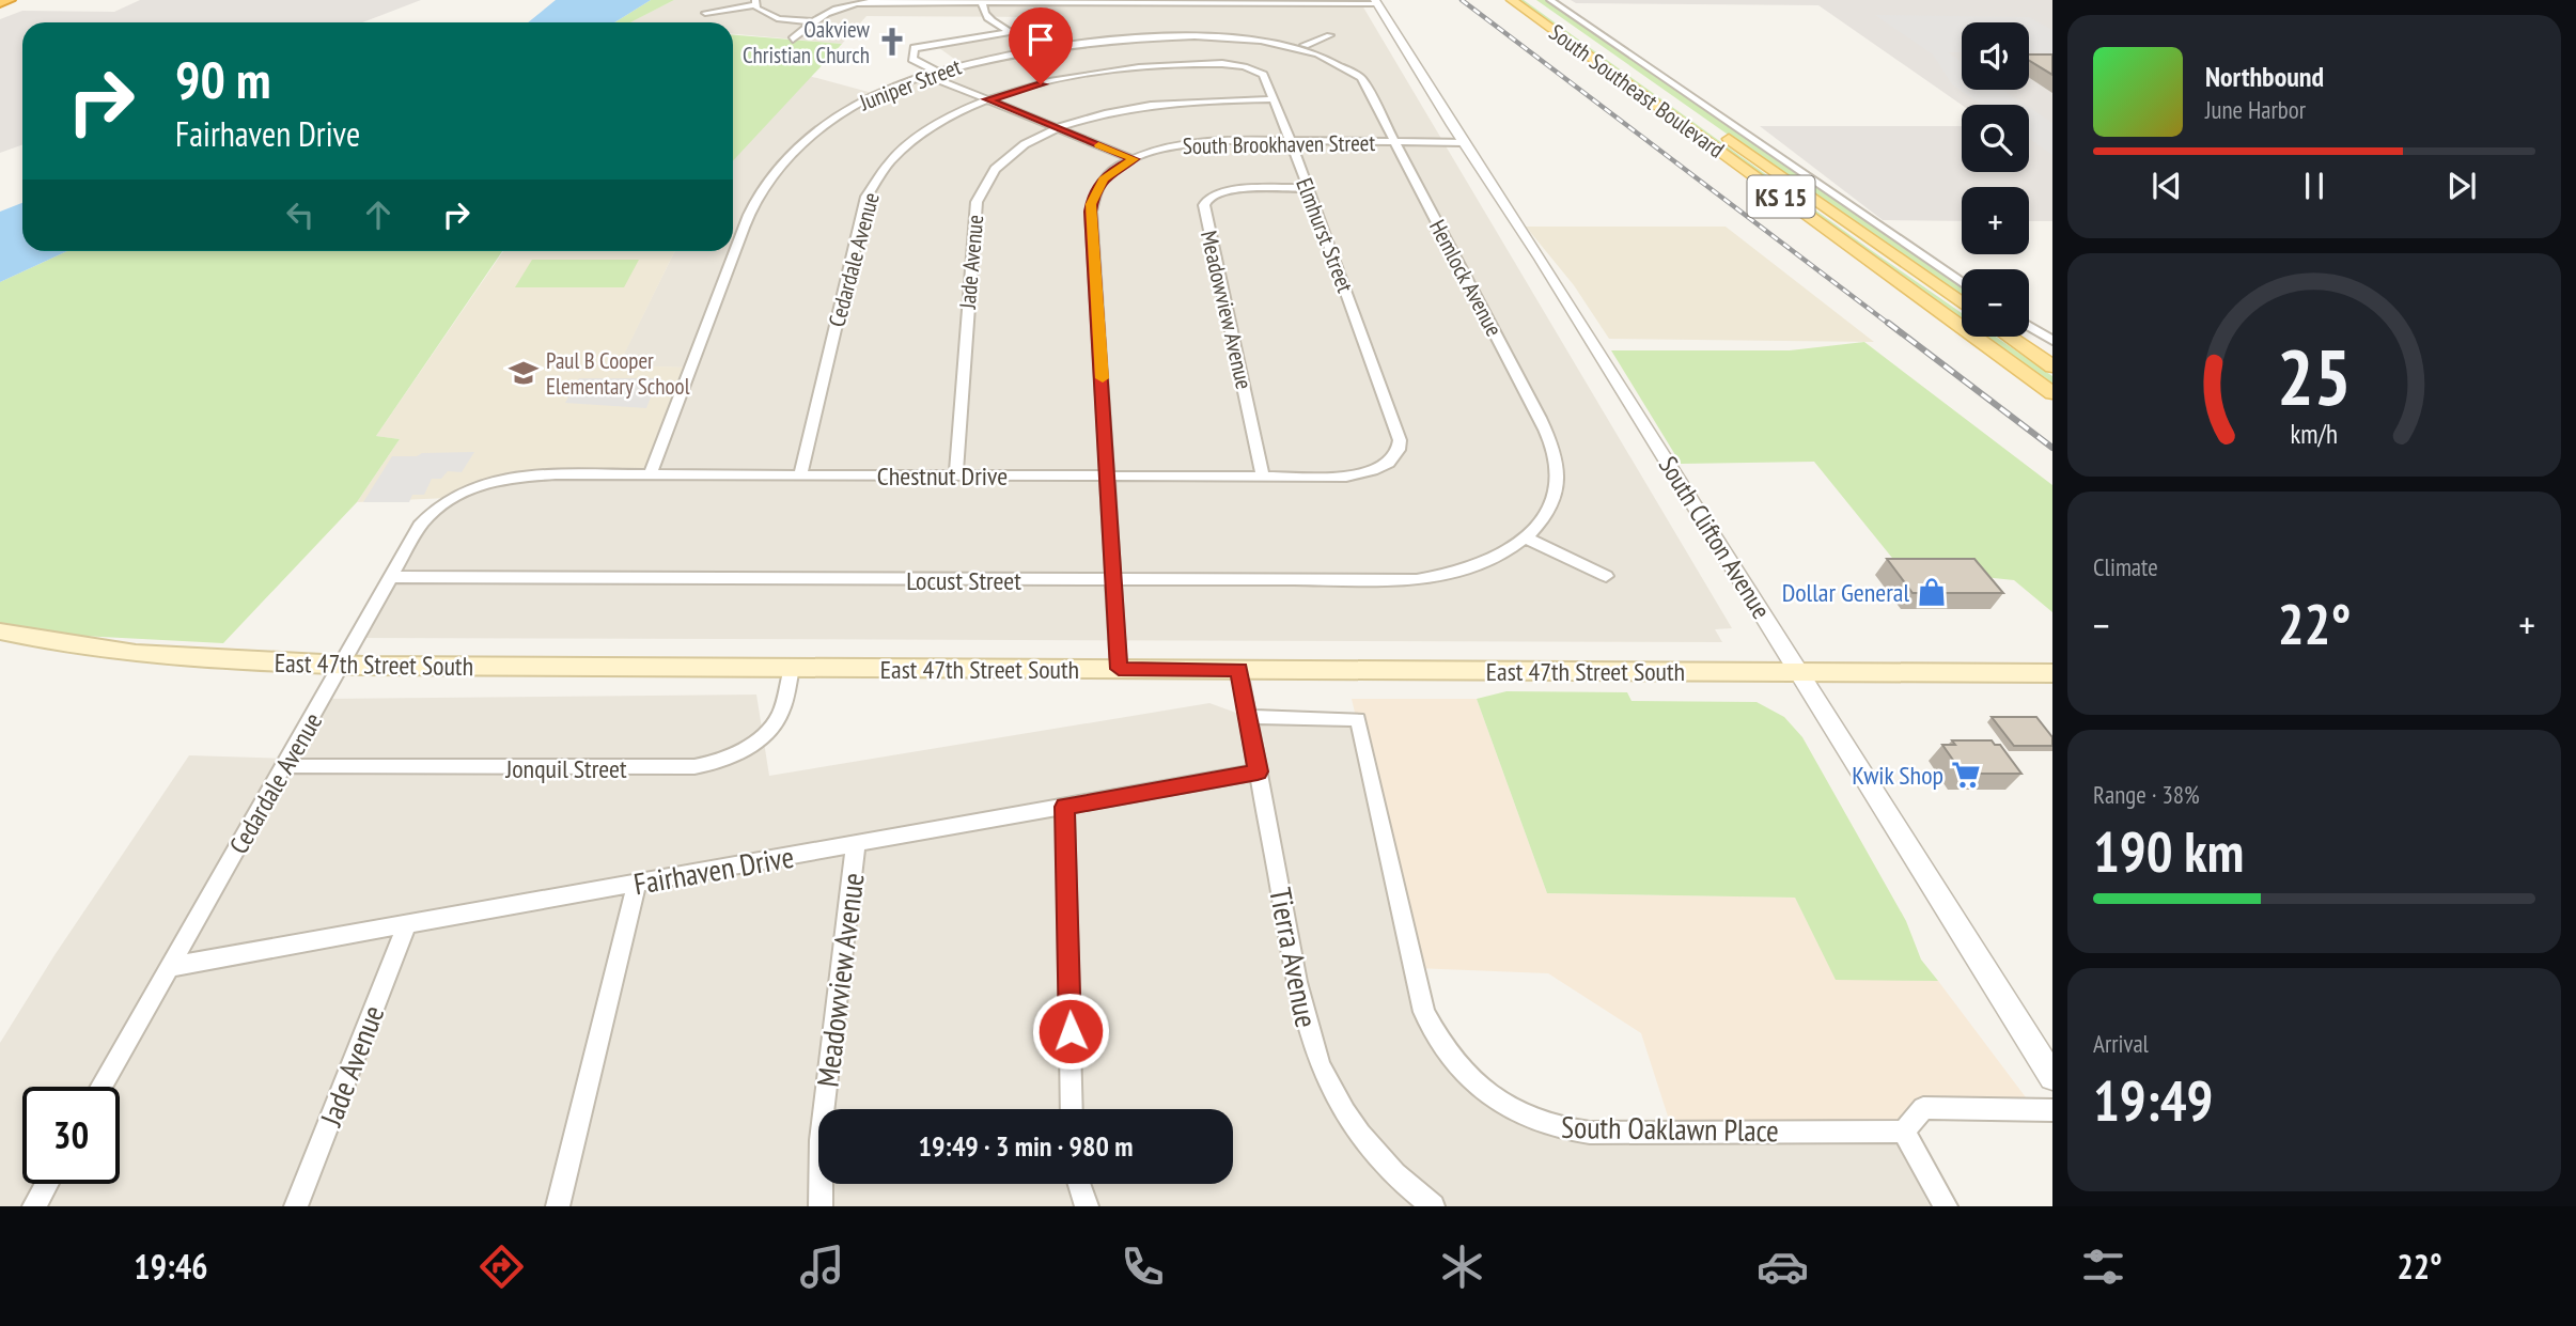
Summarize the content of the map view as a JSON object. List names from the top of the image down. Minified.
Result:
{"streets":{"main road":["South Southeast Boulevard","KS 15","East 47th Street South"],"street":["Juniper Street","South Brookhaven Street","Elmhurst Street","Cedardale Avenue","Jade Avenue","Hemlock Avenue","Meadowview Avenue","Chestnut Drive","South Clifton Avenue","Locust Street","Jonquil Street","Fairhaven Drive","Tierra Avenue","South Oaklawn Place"]},"crossings":[["Juniper Street","Hemlock Avenue"],["Juniper Street","Chestnut Drive"],["South Brookhaven Street","Elmhurst Street"],["South Brookhaven Street","Hemlock Avenue"],["South Brookhaven Street","Chestnut Drive"],["South Brookhaven Street","South Clifton Avenue"],["South Brookhaven Street","Locust Street"],["South Brookhaven Street","East 47th Street South"],["Elmhurst Street","Cedardale Avenue"],["Elmhurst Street","Jade Avenue"],["Elmhurst Street","Meadowview Avenue"],["Elmhurst Street","Chestnut Drive"],["Cedardale Avenue","Chestnut Drive"],["Cedardale Avenue","Locust Street"],["Cedardale Avenue","East 47th Street South"],["Cedardale Avenue","Jonquil Street"],["Cedardale Avenue","Fairhaven Drive"],["Jade Avenue","Chestnut Drive"],["Jade Avenue","Fairhaven Drive"],["Hemlock Avenue","Locust Street"],["Meadowview Avenue","Chestnut Drive"],["Meadowview Avenue","Fairhaven Drive"],["South Clifton Avenue","East 47th Street South"],["East 47th Street South","Jonquil Street"],["East 47th Street South","Tierra Avenue"],["Fairhaven Drive","Tierra Avenue"],["Tierra Avenue","South Oaklawn Place"]],"places":{"church":["Oakview Christian Church"],"school or university":["Paul B Cooper Elementary School"],"shop":["Dollar General"],"supermarket":["Kwik Shop"]},"page":{"map_buttons":["+","−"],"turn":["90 m","Fairhaven Drive"],"song":["Northbound","June Harbor"],"tile":["Climate",["Range · 38%","190 km"],["Arrival","19:49"]],"heat":["−","22°","+"],"limit":"30","trip":"19:49 · 3 min · 980 m","tabs":["19:46","22°"],"gauge":["25","km/h"]}}
